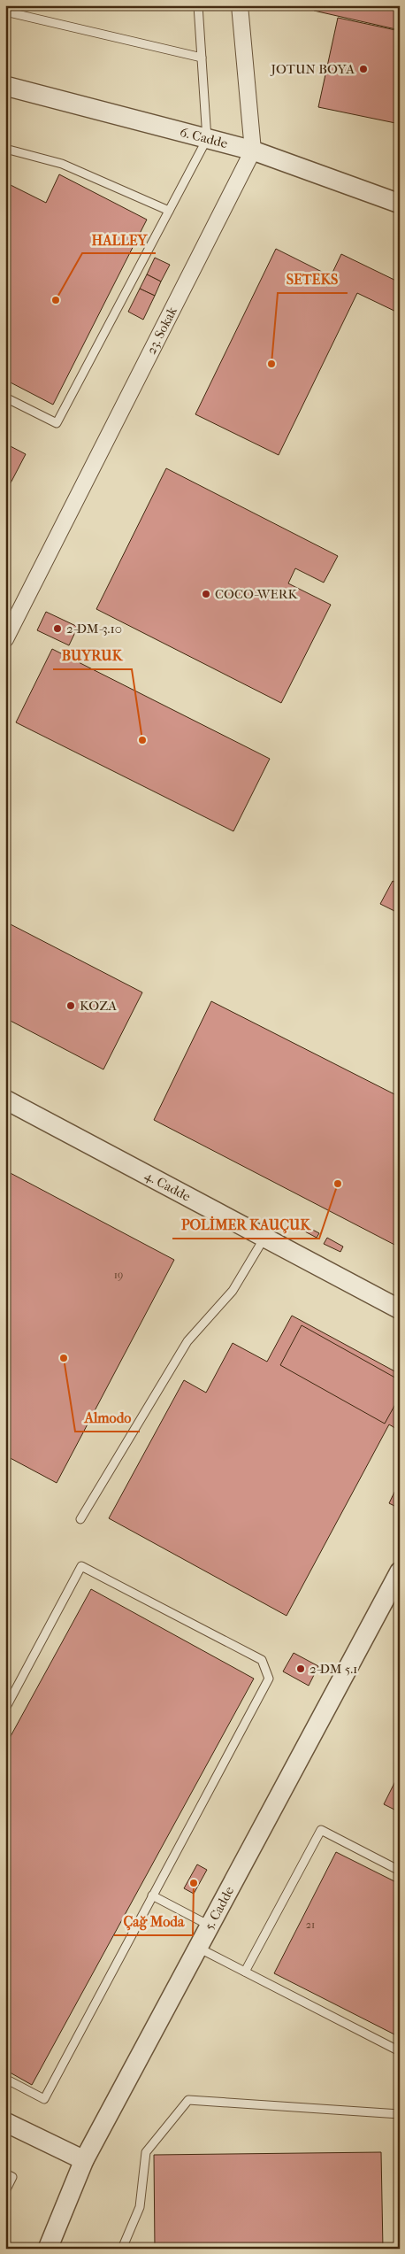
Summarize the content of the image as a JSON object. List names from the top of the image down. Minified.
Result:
{"streets":{"street":["6. Cadde","23. Sokak","4. Cadde","5. Cadde"]},"crossings":[["6. Cadde","23. Sokak"]],"places":["JOTUN BOYA","HALLEY","SETEKS","COCO-WERK","2-DM-3.10","BUYRUK","KOZA","POLİMER KAUÇUK","Almodo","2-DM 5.1","Çağ Moda"],"house_numbers":["19","21"]}
